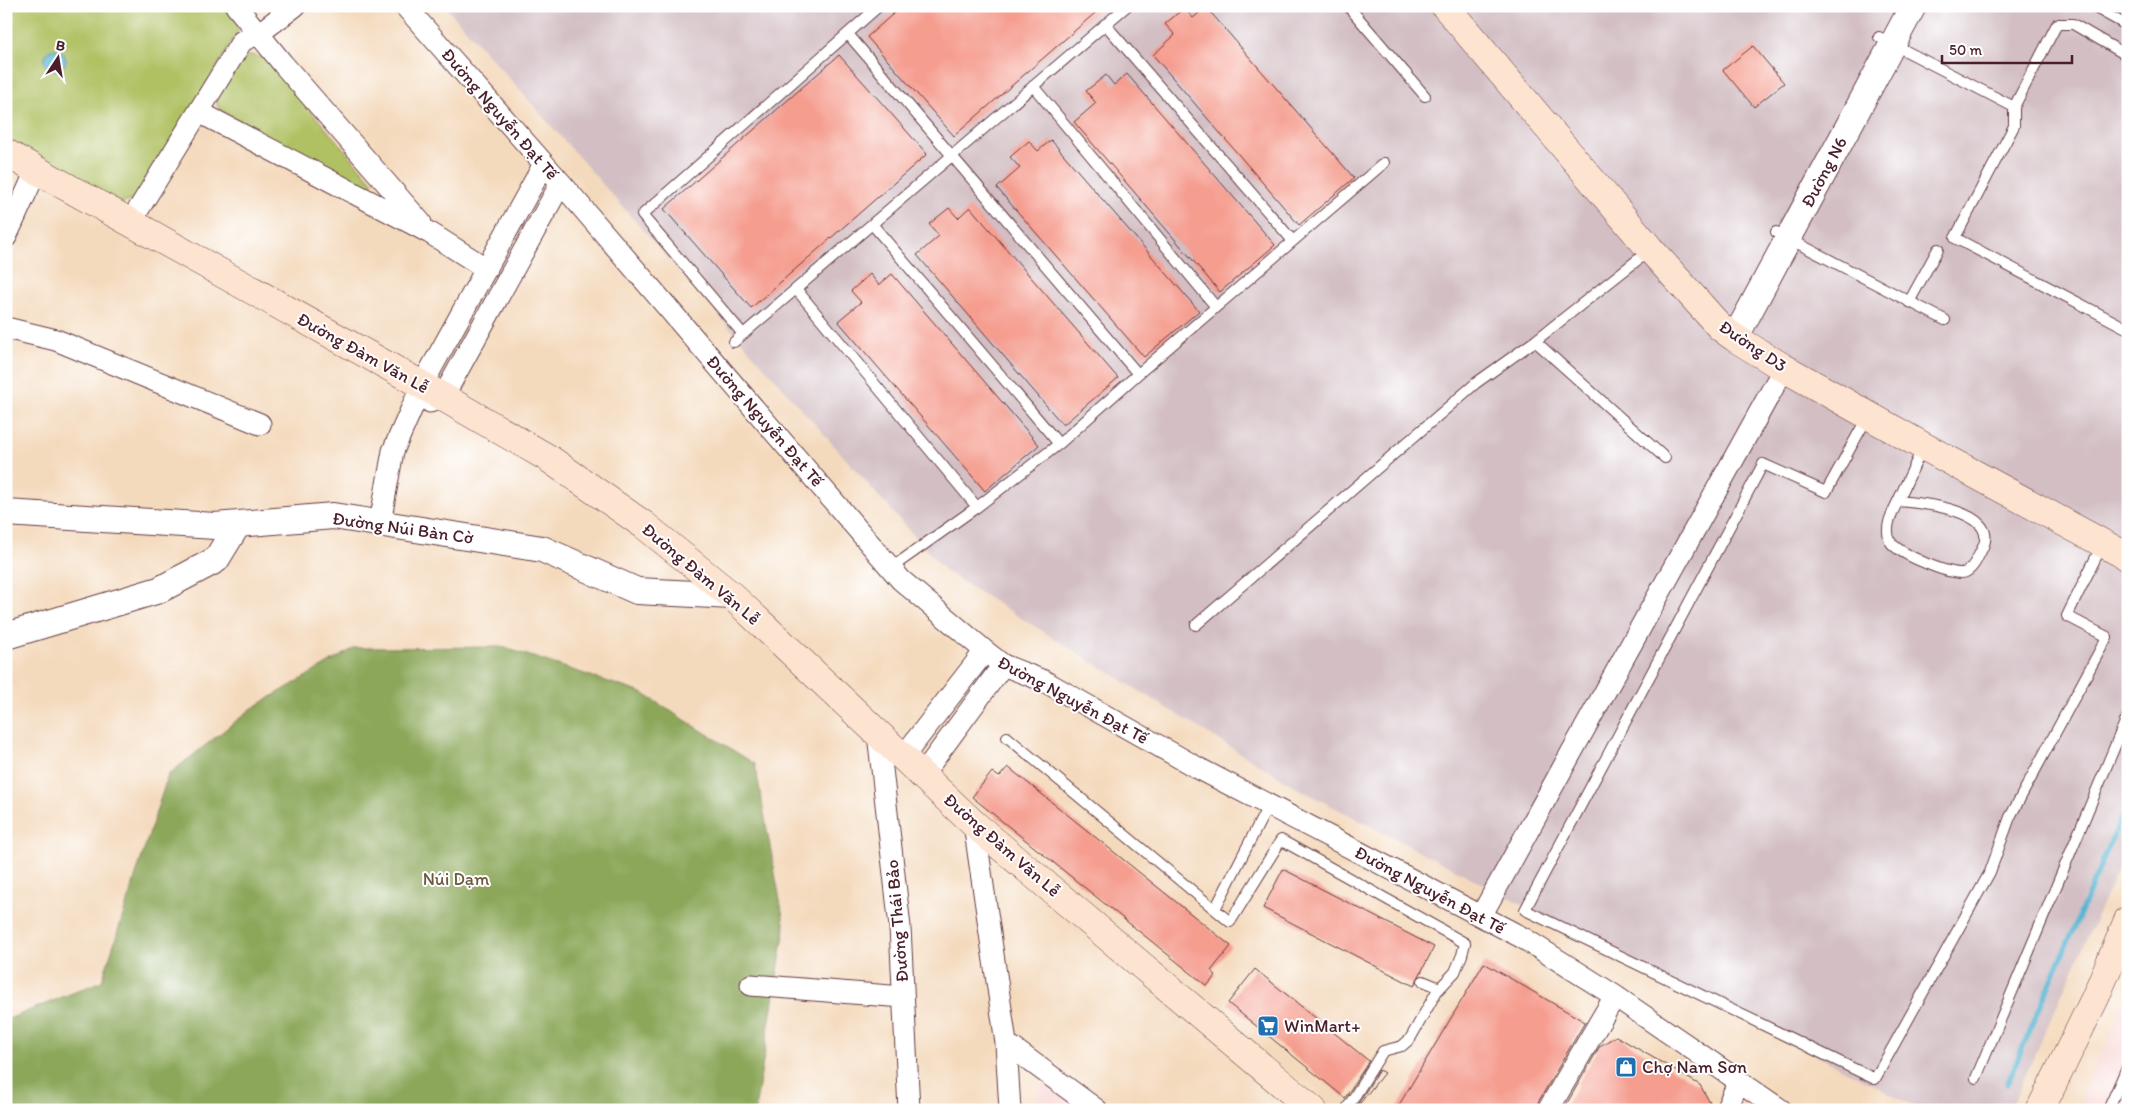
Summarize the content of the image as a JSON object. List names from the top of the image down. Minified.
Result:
{"streets":{"main road":["Đường D3","Đường Đàm Văn Lễ"],"street":["Đường Nguyễn Đạt Tế","Đường N6","Đường Núi Bàn Cờ","Đường Thái Bảo"]},"crossings":[["Đường N6","Đường D3"],["Đường Đàm Văn Lễ","Đường Núi Bàn Cờ"],["Đường Đàm Văn Lễ","Đường Thái Bảo"]],"parks":["Núi Dạm"],"places":{"supermarket":["WinMart+"],"shop":["Chợ Nam Sơn"]},"scale_bar":"50 m","north":"top"}
